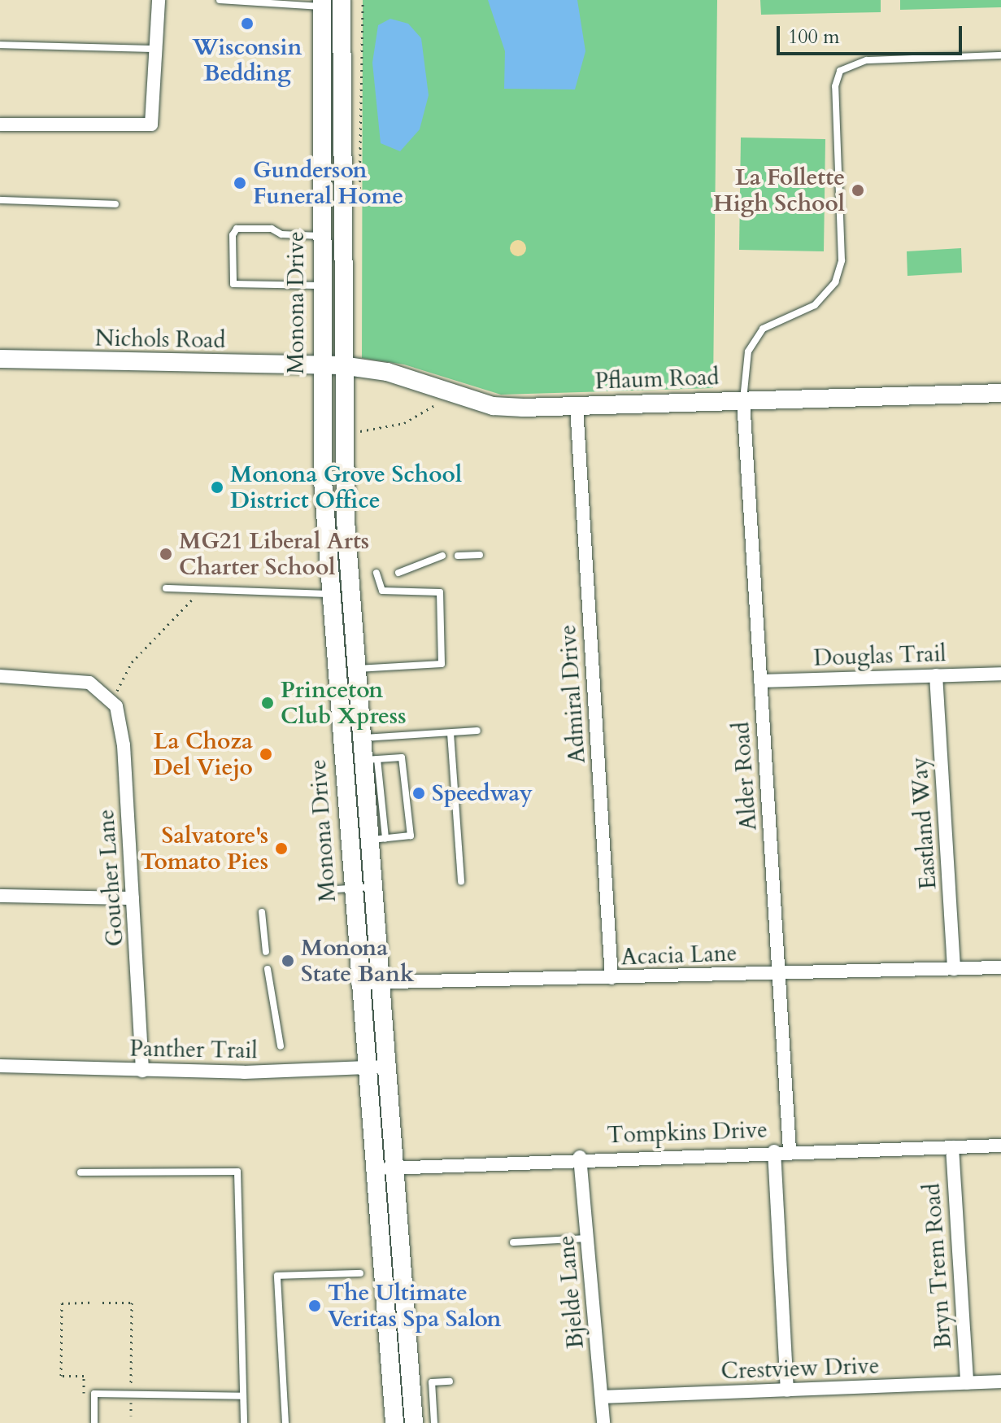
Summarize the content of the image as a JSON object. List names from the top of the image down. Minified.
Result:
{"streets":{"street":["Monona Drive","Nichols Road","Pflaum Road","Douglas Trail","Admiral Drive","Alder Road","Eastland Way","Goucher Lane","Acacia Lane","Panther Trail","Tompkins Drive","Bryn Trem Road","Bjelde Lane","Crestview Drive"]},"crossings":[["Monona Drive","Nichols Road"],["Monona Drive","Pflaum Road"],["Monona Drive","Acacia Lane"],["Monona Drive","Panther Trail"],["Monona Drive","Tompkins Drive"],["Nichols Road","Pflaum Road"],["Pflaum Road","Admiral Drive"],["Pflaum Road","Alder Road"],["Douglas Trail","Alder Road"],["Douglas Trail","Eastland Way"],["Admiral Drive","Acacia Lane"],["Alder Road","Acacia Lane"],["Alder Road","Tompkins Drive"],["Eastland Way","Acacia Lane"],["Goucher Lane","Panther Trail"],["Tompkins Drive","Bryn Trem Road"],["Tompkins Drive","Bjelde Lane"],["Bryn Trem Road","Crestview Drive"],["Bjelde Lane","Crestview Drive"]],"places":["Wisconsin Bedding","Gunderson Funeral Home","La Follette High School","Monona Grove School District Office","MG21 Liberal Arts Charter School","Princeton Club Xpress","La Choza Del Viejo","Speedway","Salvatore's Tomato Pies","Monona State Bank","The Ultimate Veritas Spa Salon"],"scale_bar":"100 m"}
